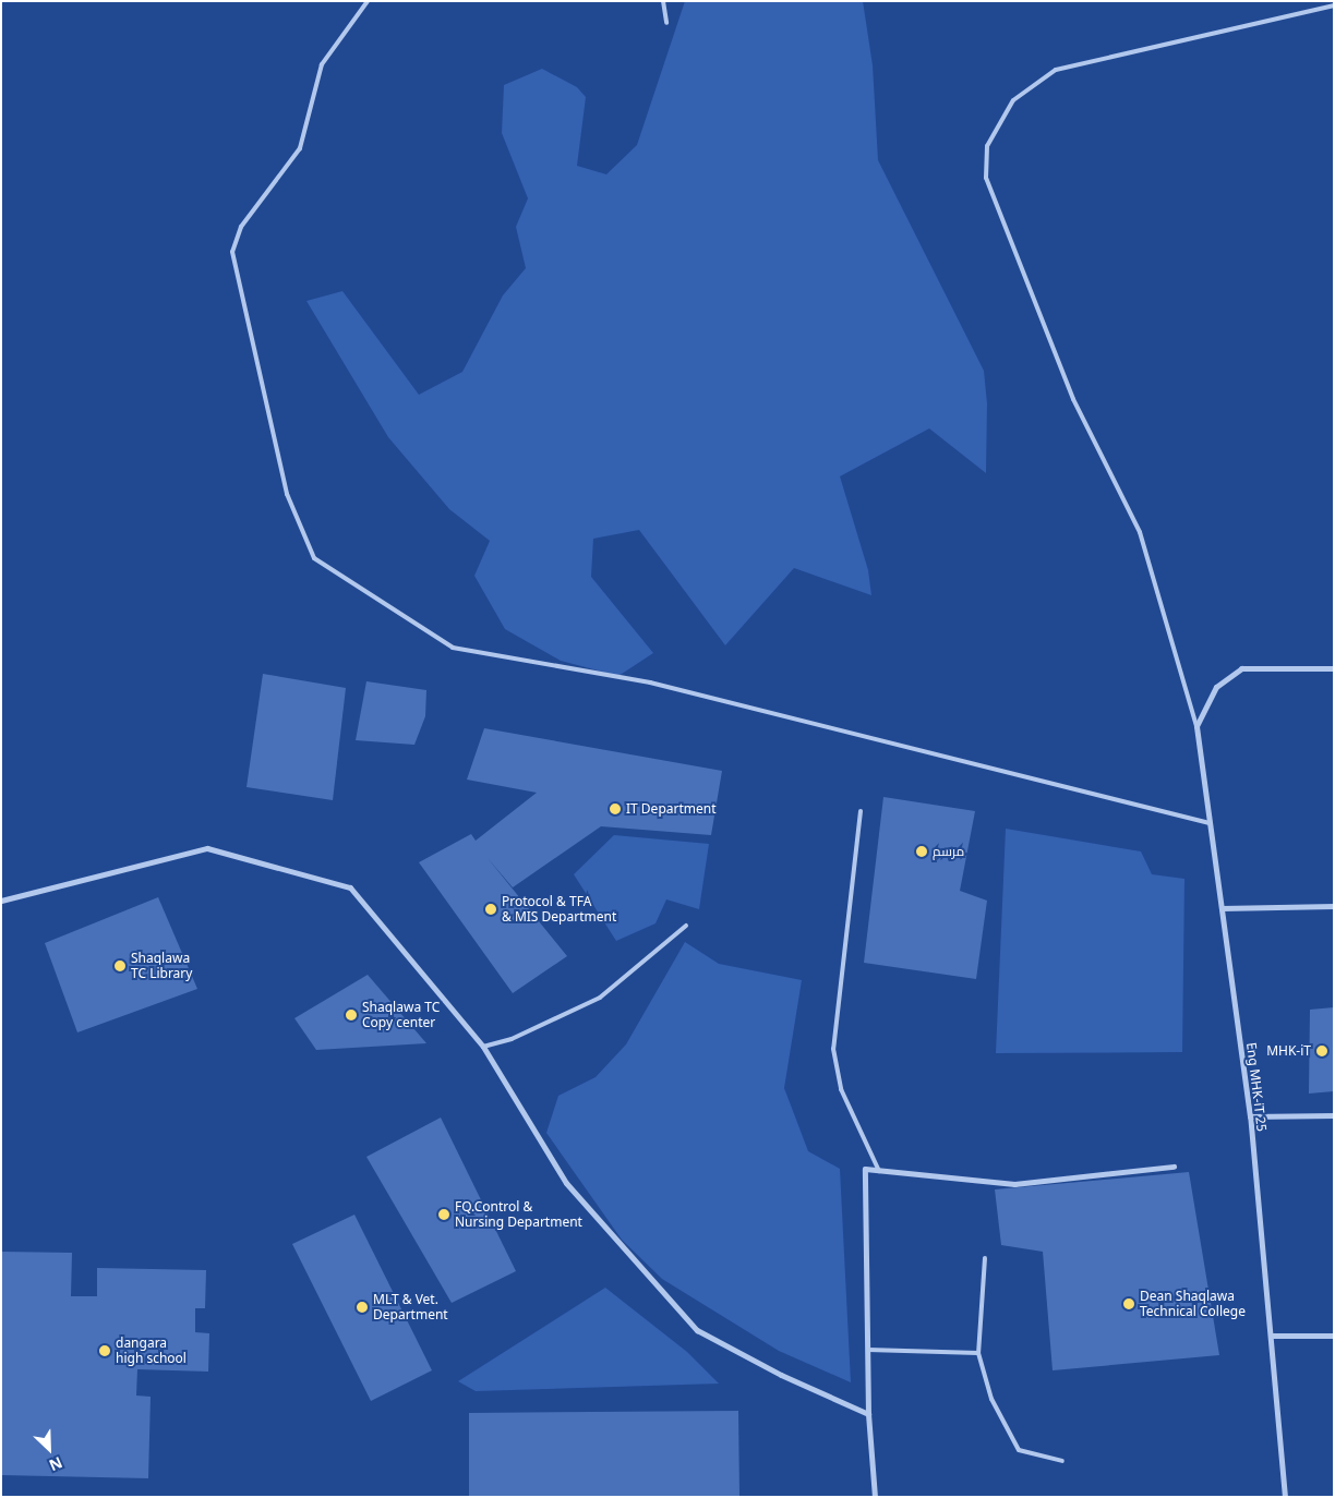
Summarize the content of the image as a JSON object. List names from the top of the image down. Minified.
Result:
{"streets":{"street":["Eng MHK-iT 25"]},"places":["IT Department","مرسم","Protocol & TFA & MIS Department","Shaqlawa TC Library","Shaqlawa TC Copy center","MHK-iT","FQ.Control & Nursing Department","Dean Shaqlawa Technical College","MLT & Vet. Department","dangara high school"],"north":"bottom right"}
